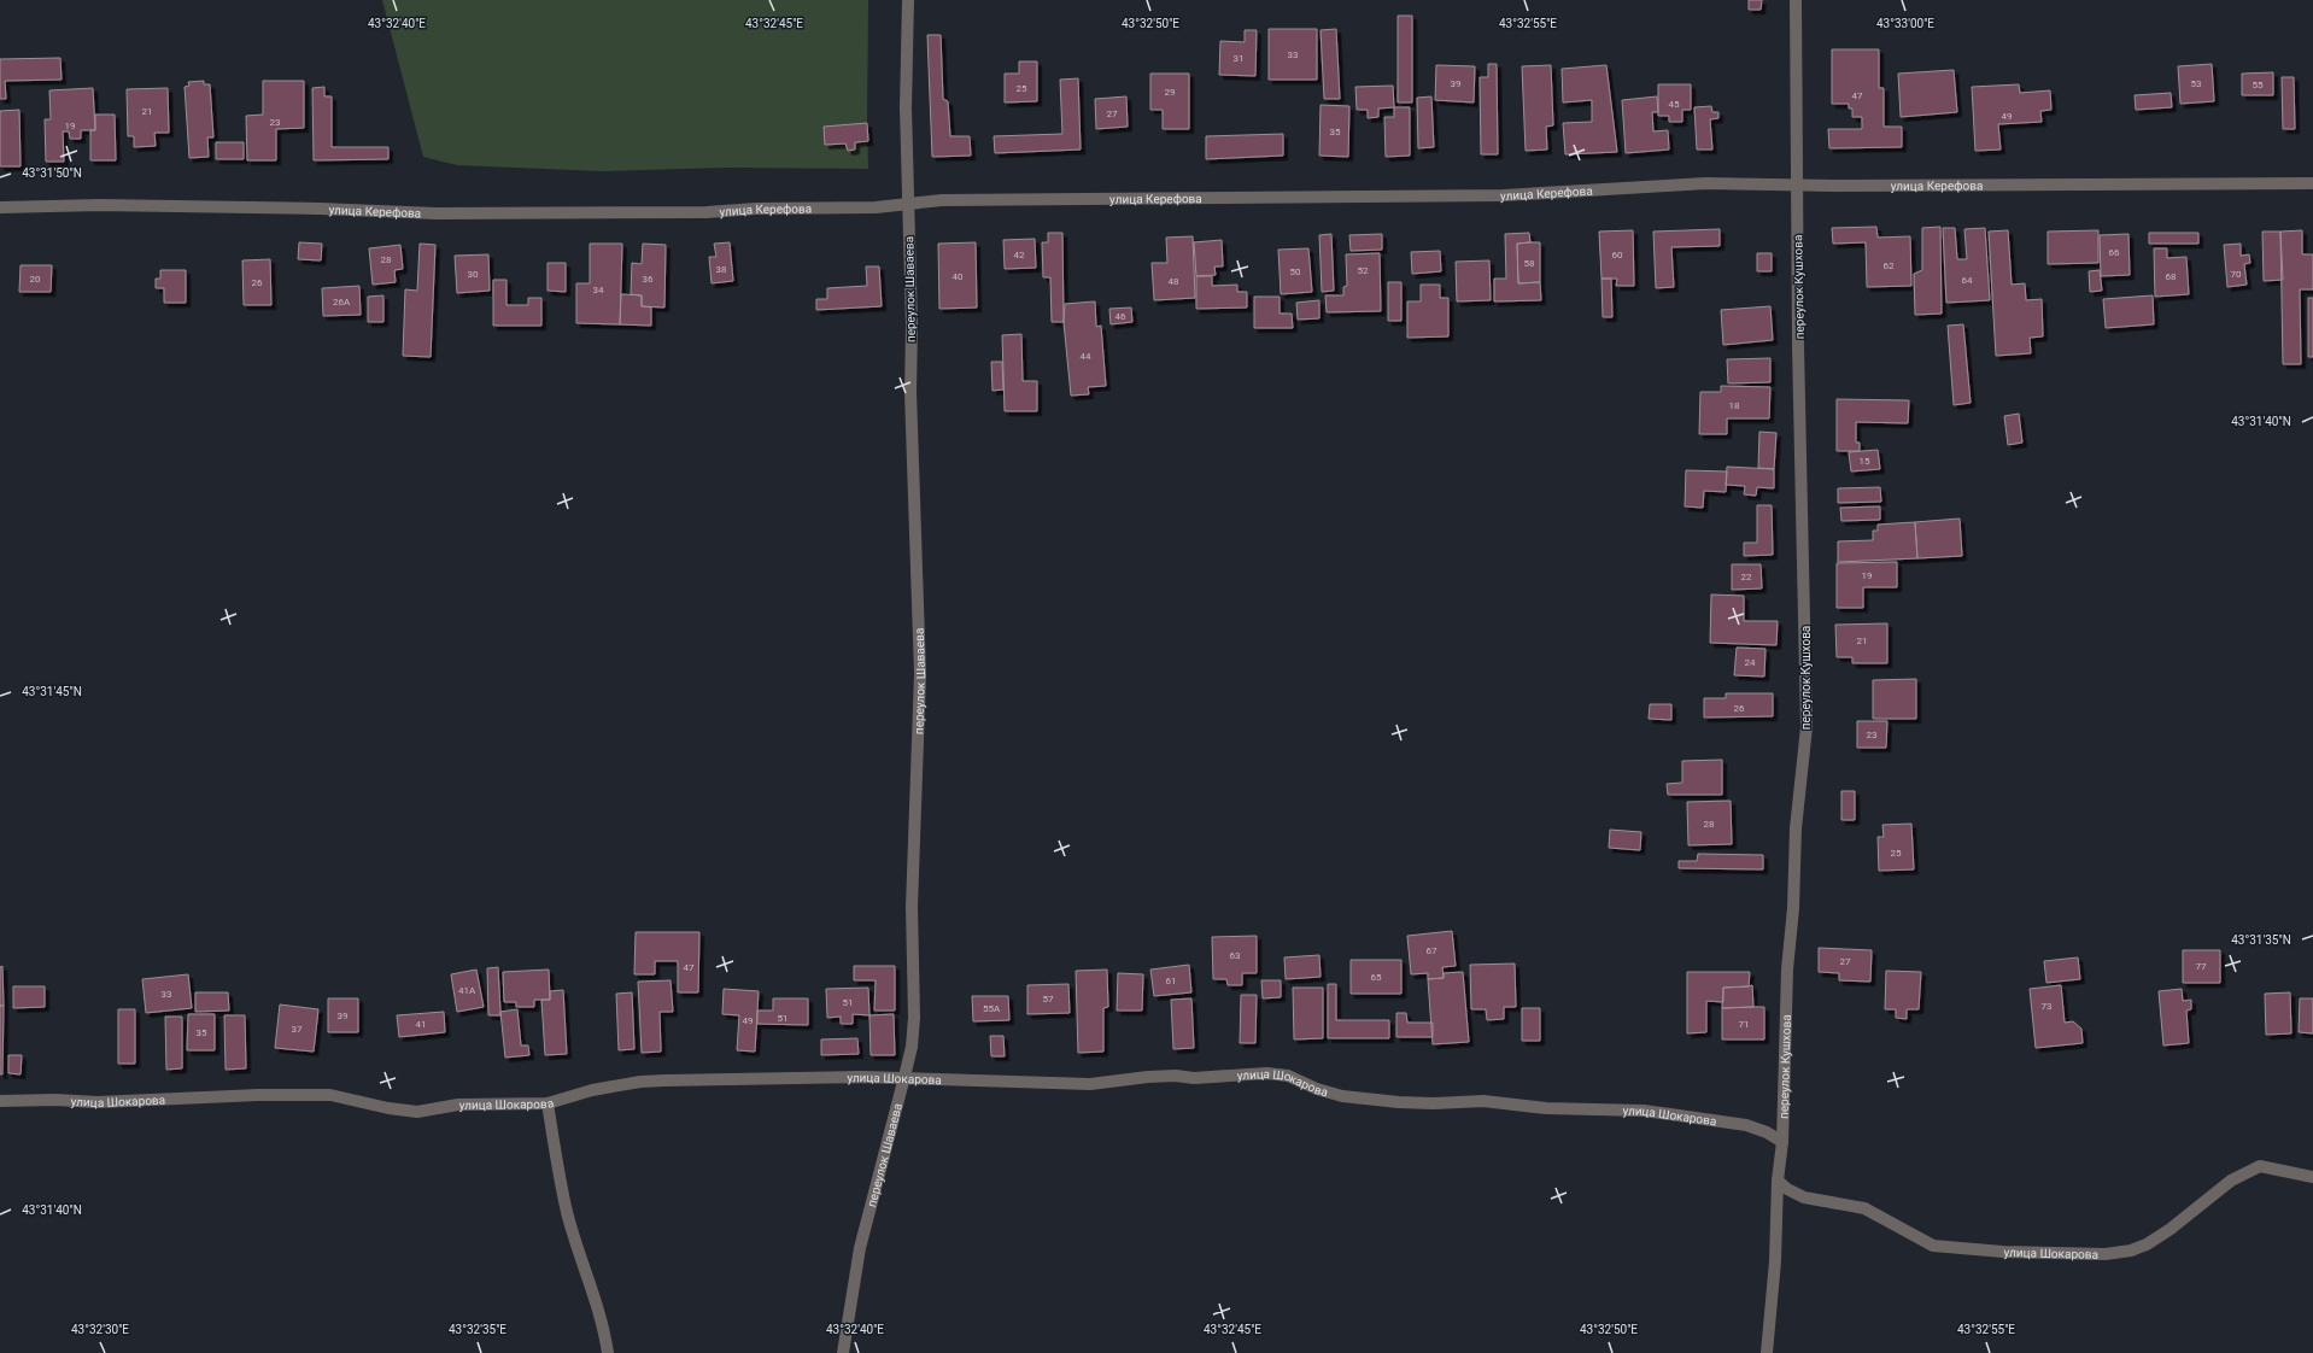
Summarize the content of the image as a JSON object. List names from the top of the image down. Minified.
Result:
{"streets":{"street":["улица Керефова","переулок Кушхова","переулок Шаваева","улица Шокарова"]},"crossings":[["улица Керефова","переулок Кушхова"],["улица Керефова","переулок Шаваева"],["переулок Кушхова","улица Шокарова"],["переулок Шаваева","улица Шокарова"]],"house_numbers":["33","31","39","53","55","25","29","47","45","21","27","49","23","19","35","66","42","60","28","58","62","38","52","50","30","70","40","68","20","36","64","48","26","34","26А","46","44","18","15","19","22","21","24","26","23","28","25","67","63","27","77","47","65","61","41А","33","57","51","73","55А","39","51","49","41","71","37","35"],"coordinates":["43°32'40\"E","43°32'45\"E","43°32'50\"E","43°32'55\"E","43°33'00\"E","43°31'50\"N","43°31'40\"N","43°31'45\"N","43°31'35\"N","43°32'30\"E","43°32'35\"E"]}
